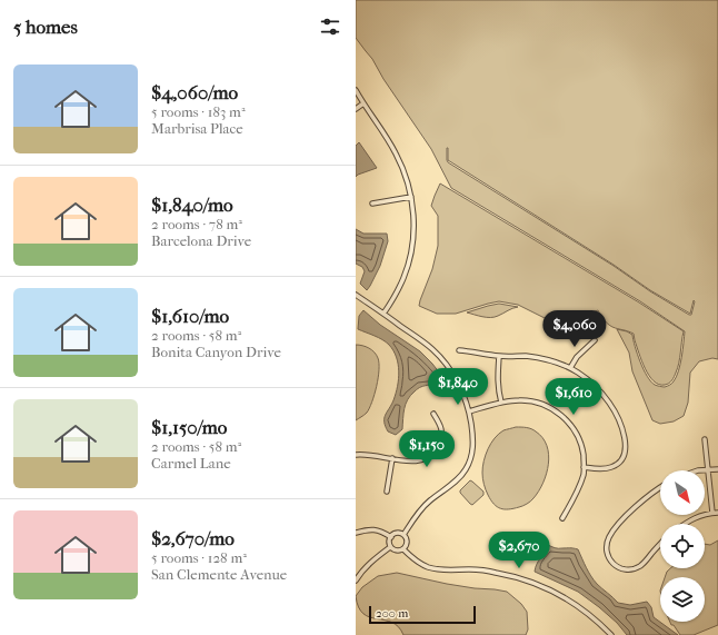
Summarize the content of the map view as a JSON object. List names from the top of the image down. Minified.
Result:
{"scale_bar":"200 m","north":"bottom right","page":{"heading":"5 homes","list":[{"name":"$4,060/mo","note":"5 rooms · 183 m² · Marbrisa Place"},{"name":"$1,840/mo","note":"2 rooms · 78 m² · Barcelona Drive"},{"name":"$1,610/mo","note":"2 rooms · 58 m² · Bonita Canyon Drive"},{"name":"$1,150/mo","note":"2 rooms · 58 m² · Carmel Lane"},{"name":"$2,670/mo","note":"5 rooms · 128 m² · San Clemente Avenue"}],"price":["$4,060","$1,840","$1,610","$1,150","$2,670"],"scale":"200 m"}}
